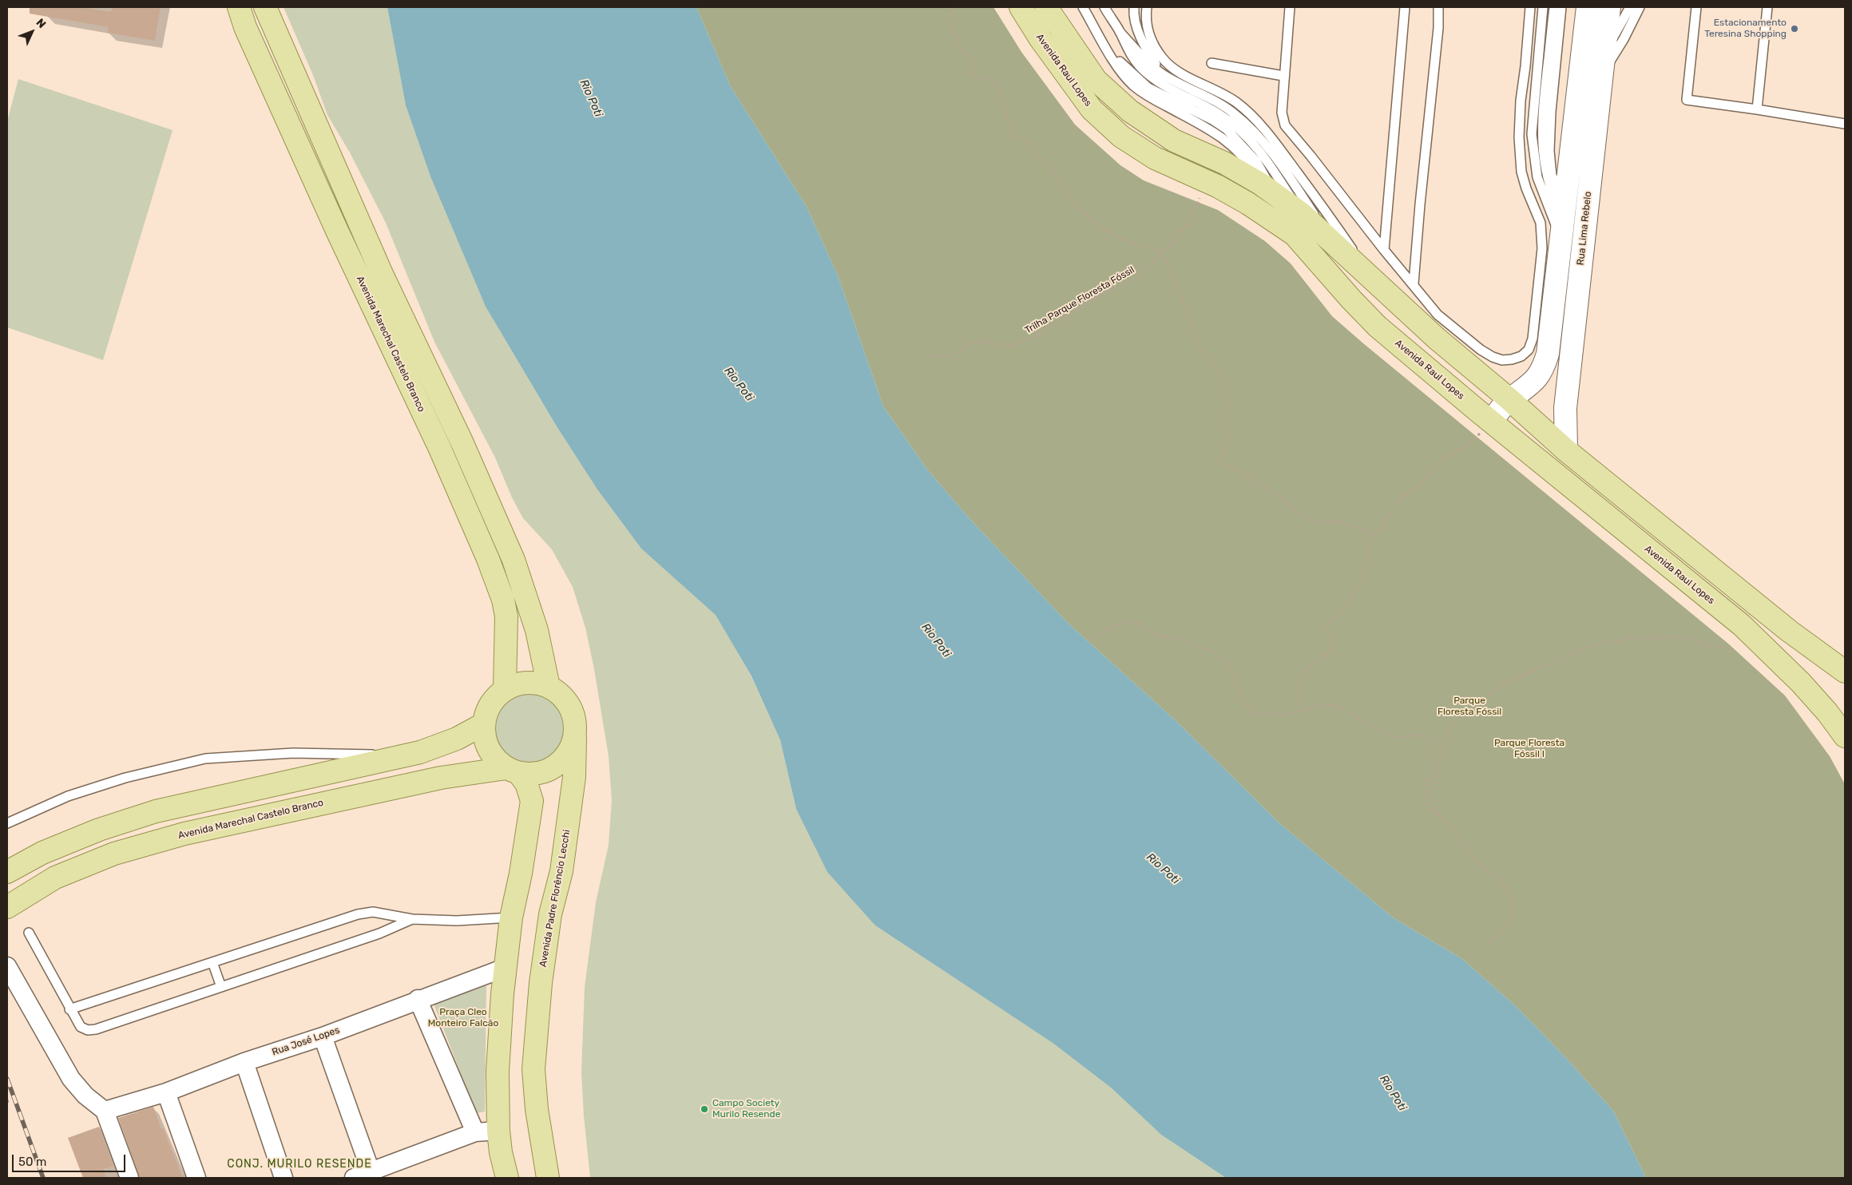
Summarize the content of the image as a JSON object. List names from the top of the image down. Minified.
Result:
{"streets":{"main road":["Avenida Raul Lopes","Avenida Marechal Castelo Branco","Avenida Padre Florêncio Lecchi"],"street":["Rua Lima Rebelo","Rua José Lopes"],"path":["Trilha Parque Floresta Fóssil"]},"crossings":[["Avenida Raul Lopes","Rua Lima Rebelo"],["Avenida Marechal Castelo Branco","Avenida Padre Florêncio Lecchi"]],"districts":["CONJ. MURILO RESENDE"],"water":["Rio Poti"],"parks":["Parque Floresta Fóssil","Parque Floresta Fóssil I","Praça Cleo Monteiro Falcão"],"places":["Estacionamento Teresina Shopping","Campo Society Murilo Resende"],"scale_bar":"50 m","north":"top right"}
